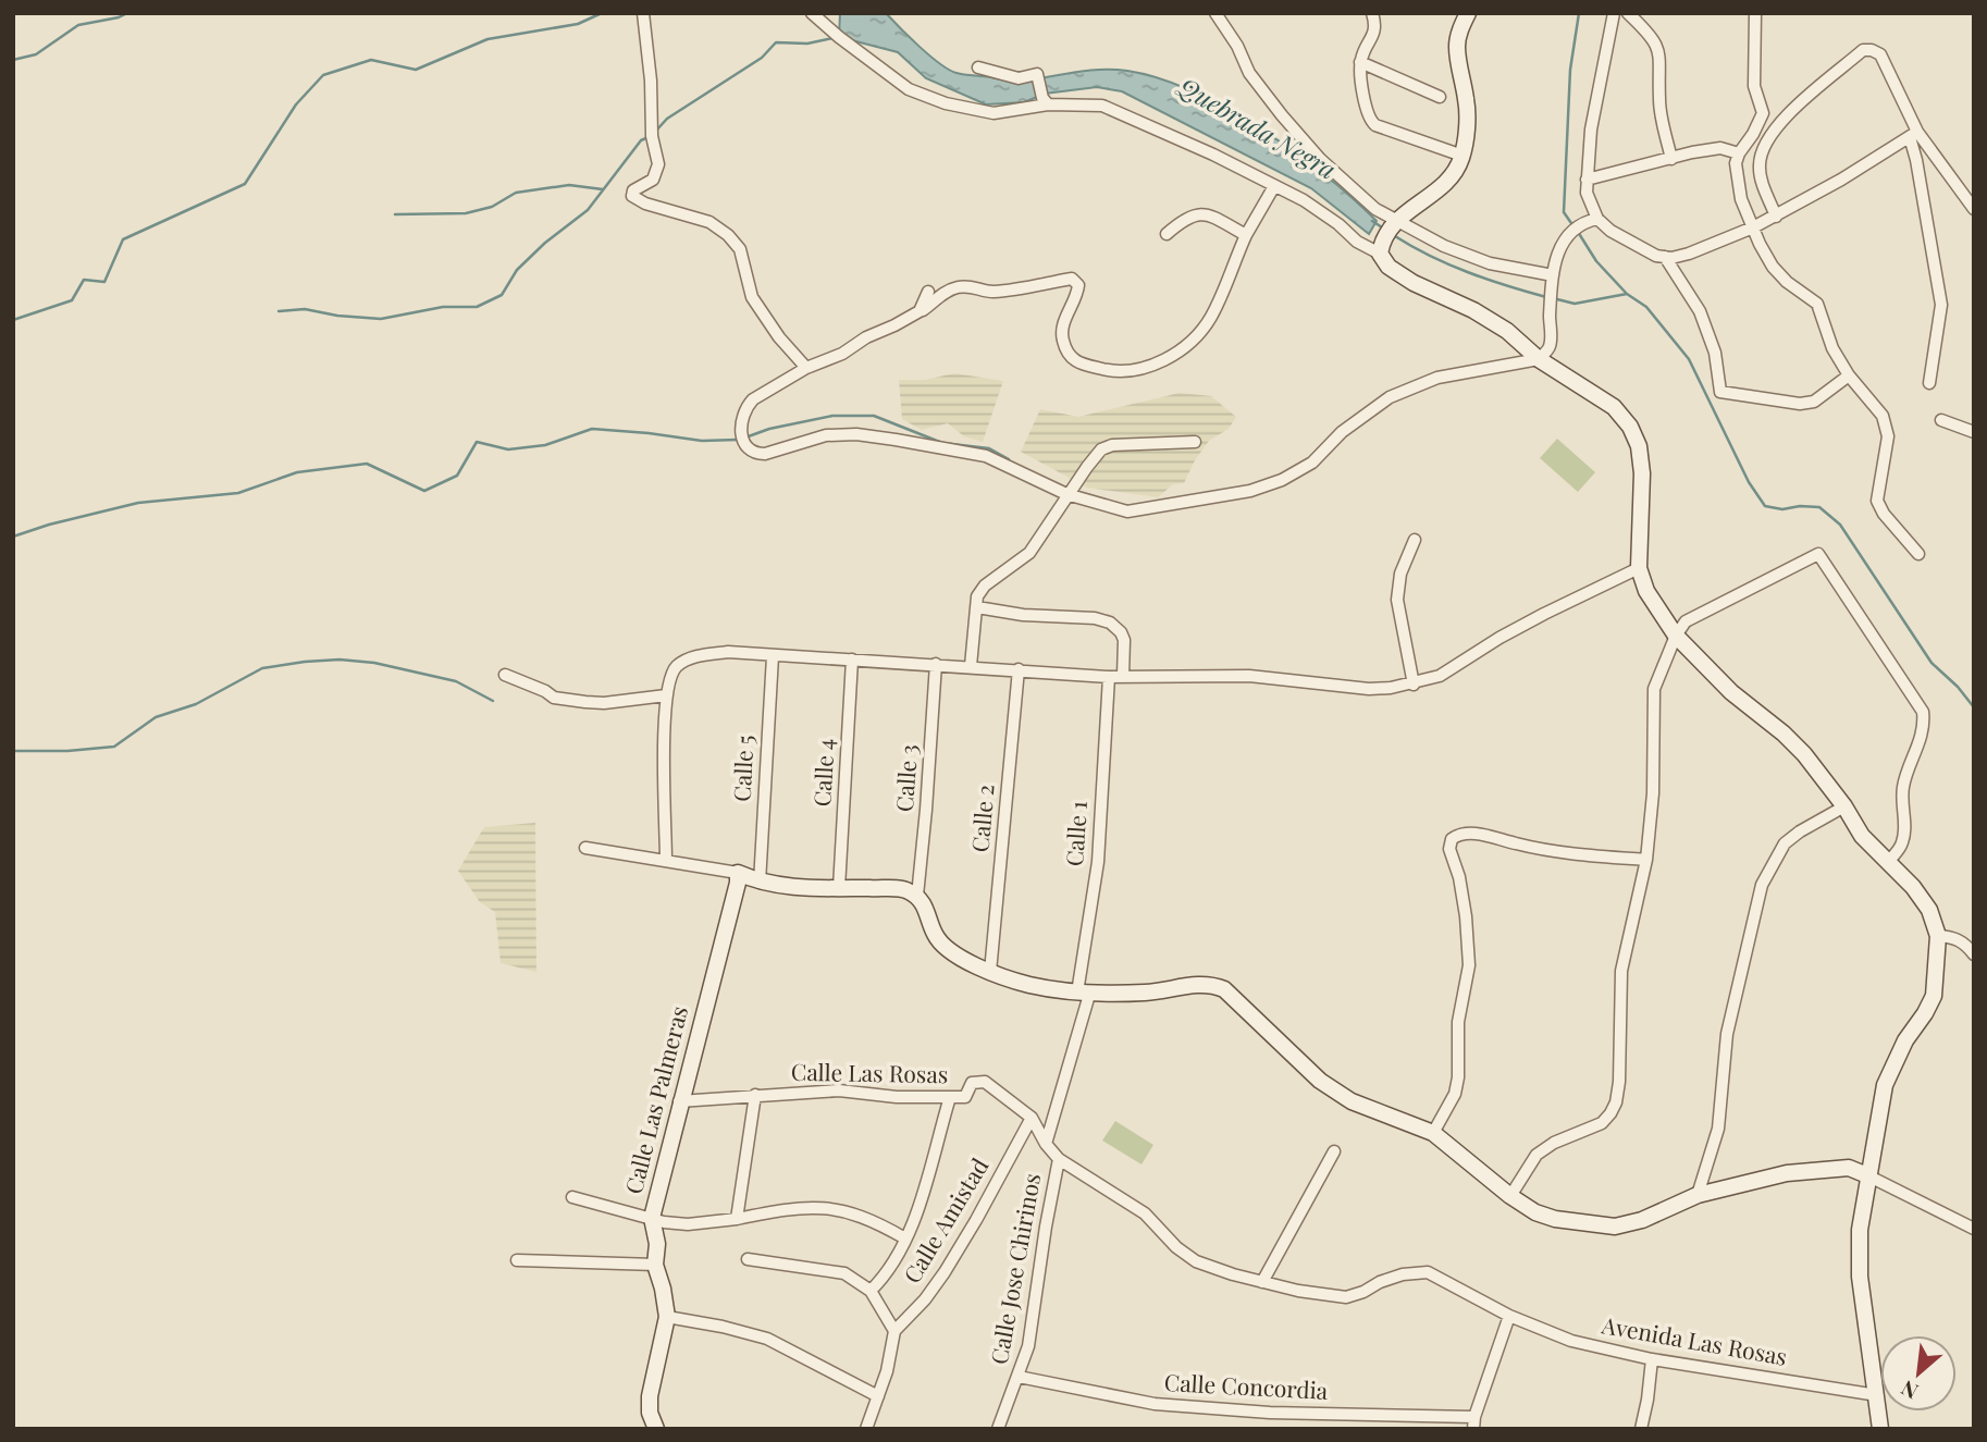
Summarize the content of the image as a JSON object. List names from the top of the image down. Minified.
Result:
{"streets":{"street":["Calle 5","Calle 4","Calle 3","Calle 2","Calle 1","Calle Las Rosas","Calle Las Palmeras","Calle Amistad","Calle Jose Chirinos","Avenida Las Rosas","Calle Concordia"]},"crossings":[["Calle 1","Calle Las Rosas"],["Calle Las Rosas","Calle Las Palmeras"],["Calle Las Rosas","Calle Amistad"],["Calle Las Rosas","Calle Jose Chirinos"],["Calle Las Rosas","Avenida Las Rosas"],["Calle Jose Chirinos","Calle Concordia"]],"water":["Quebrada Negra"],"north":"bottom left"}
